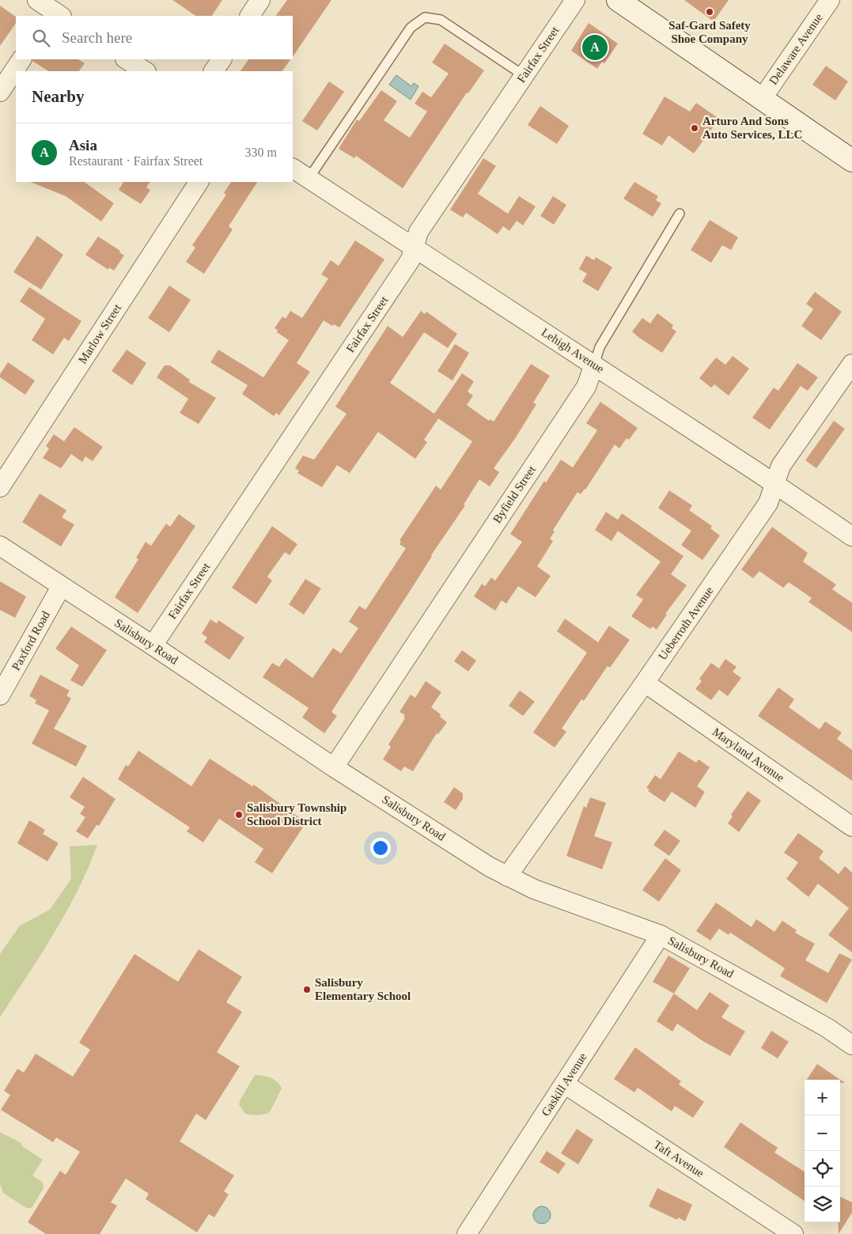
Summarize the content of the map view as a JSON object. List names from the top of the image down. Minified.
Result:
{"streets":{"street":["Delaware Avenue","Fairfax Street","Marlow Street","Lehigh Avenue","Byfield Street","Ueberroth Avenue","Paxford Road","Salisbury Road","Maryland Avenue","Gaskill Avenue","Taft Avenue"]},"crossings":[["Fairfax Street","Lehigh Avenue"],["Fairfax Street","Salisbury Road"],["Lehigh Avenue","Byfield Street"],["Lehigh Avenue","Ueberroth Avenue"],["Byfield Street","Salisbury Road"],["Ueberroth Avenue","Salisbury Road"],["Ueberroth Avenue","Maryland Avenue"],["Paxford Road","Salisbury Road"],["Salisbury Road","Gaskill Avenue"],["Gaskill Avenue","Taft Avenue"]],"places":["Saf-Gard Safety Shoe Company","Arturo And Sons Auto Services, LLC","Salisbury Township School District","Salisbury Elementary School"],"page":{"search":"Search here","pins":"A","heading":"Nearby","list":[{"mark":"A","name":"Asia","note":"Restaurant · Fairfax Street","value":"330 m"}],"map_buttons":["+","−"]}}
